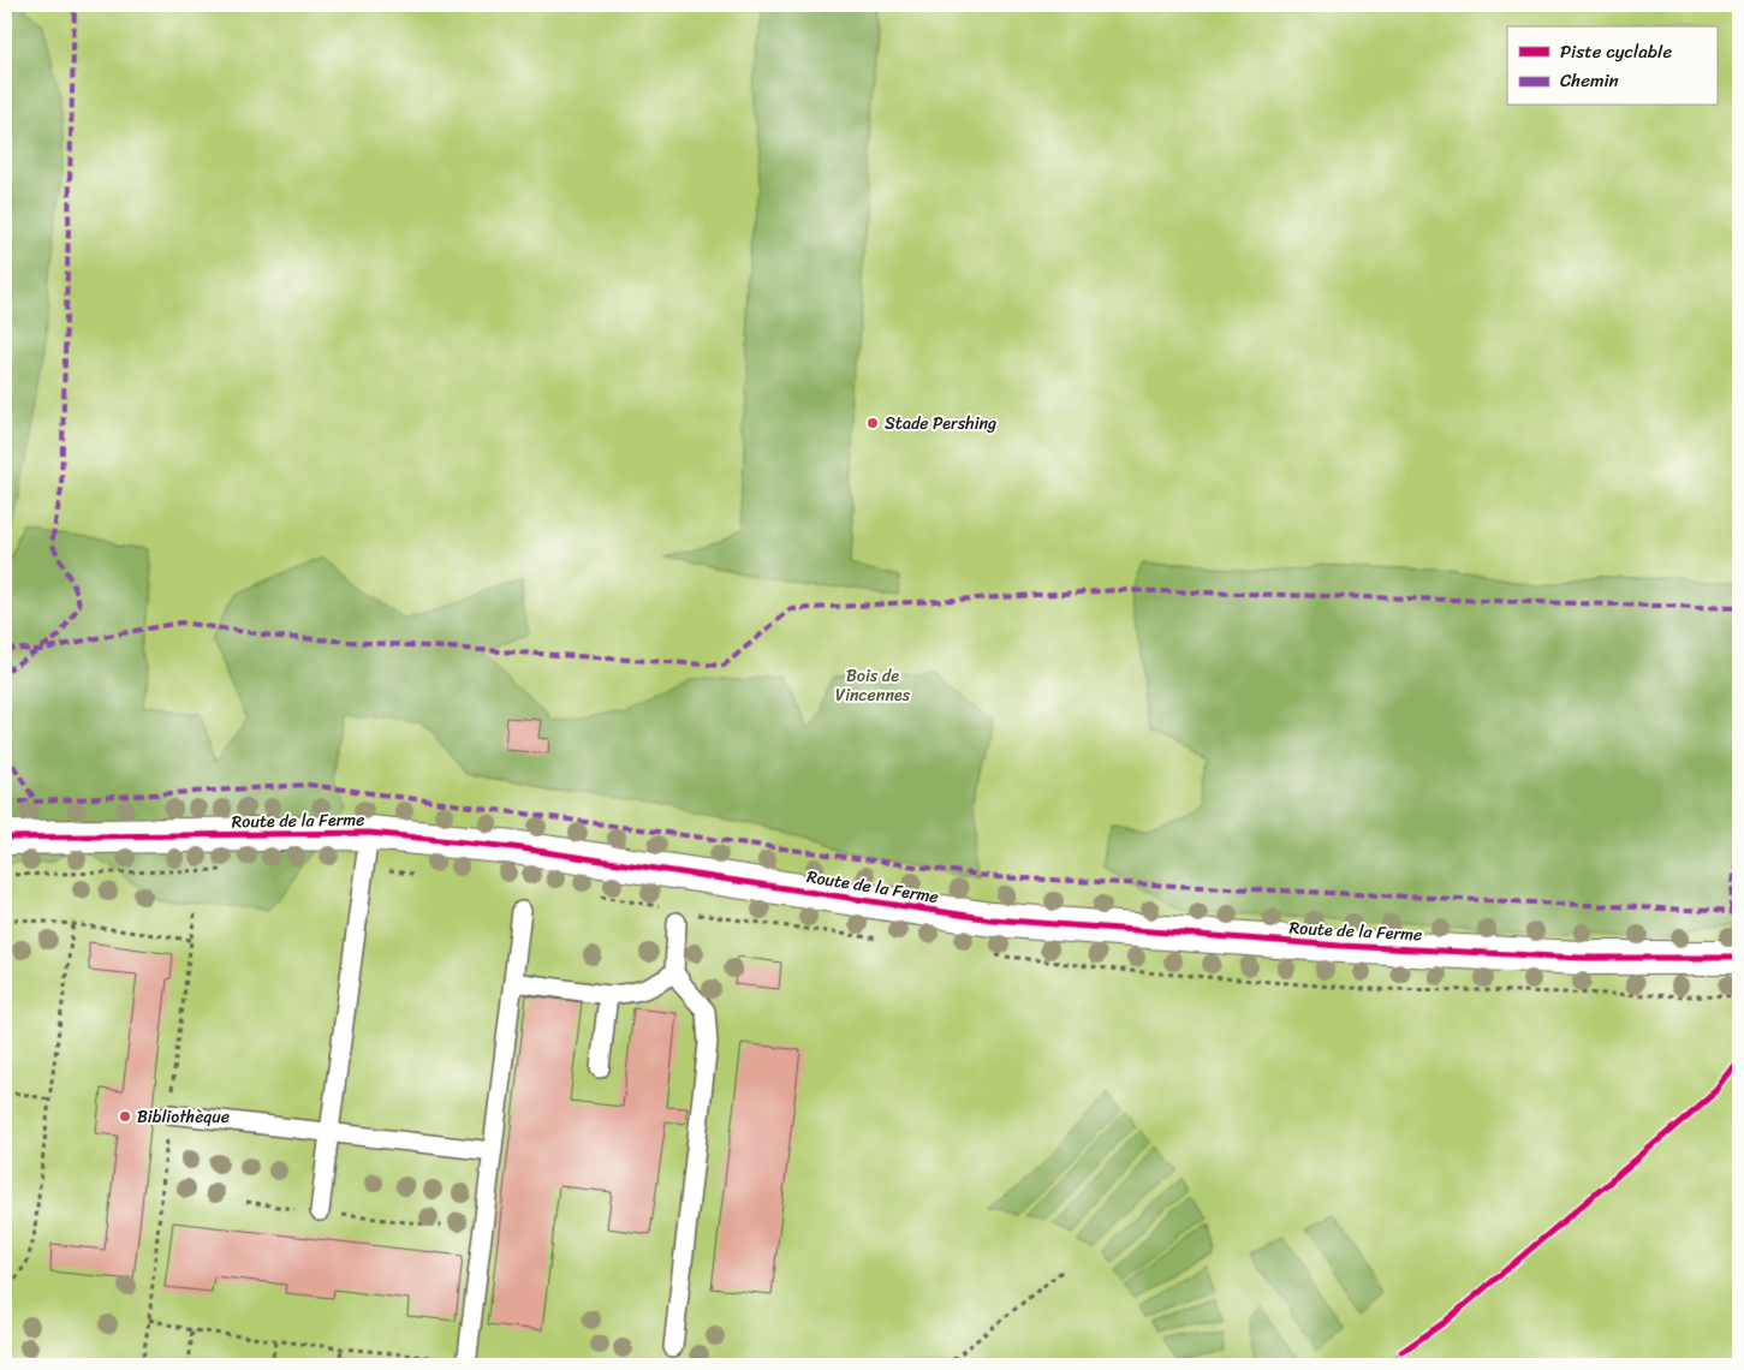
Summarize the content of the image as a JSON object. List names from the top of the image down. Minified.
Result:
{"streets":{"street":["Route de la Ferme"]},"parks":["Bois de Vincennes"],"places":["Stade Pershing","Bibliothèque"],"legend":["Piste cyclable","Chemin"]}
